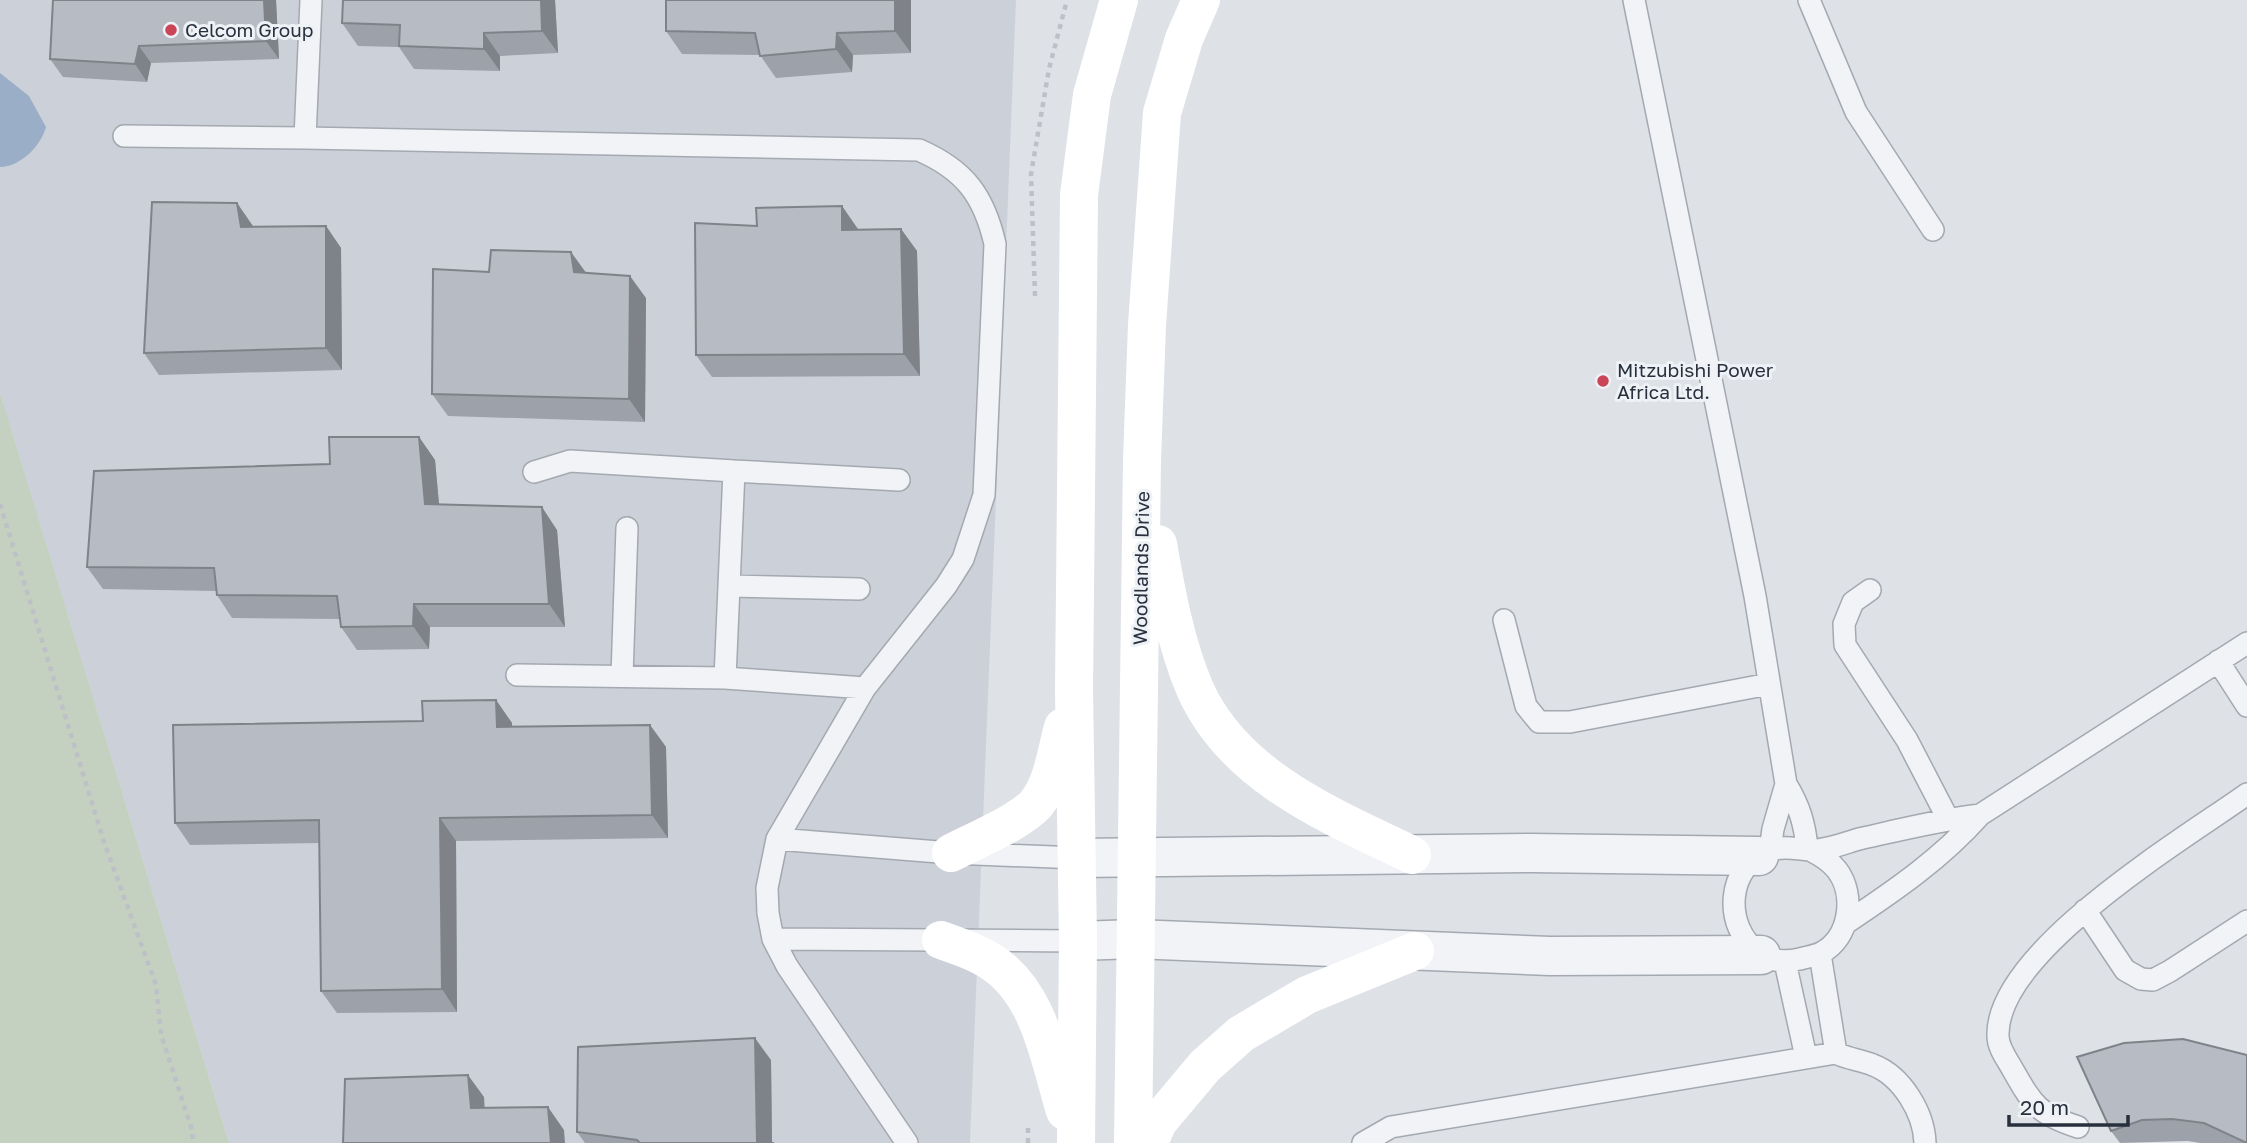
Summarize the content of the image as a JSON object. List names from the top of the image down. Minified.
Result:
{"streets":{"main road":["Woodlands Drive"]},"places":["Celcom Group","Mitzubishi Power Africa Ltd."],"scale_bar":"20 m"}
